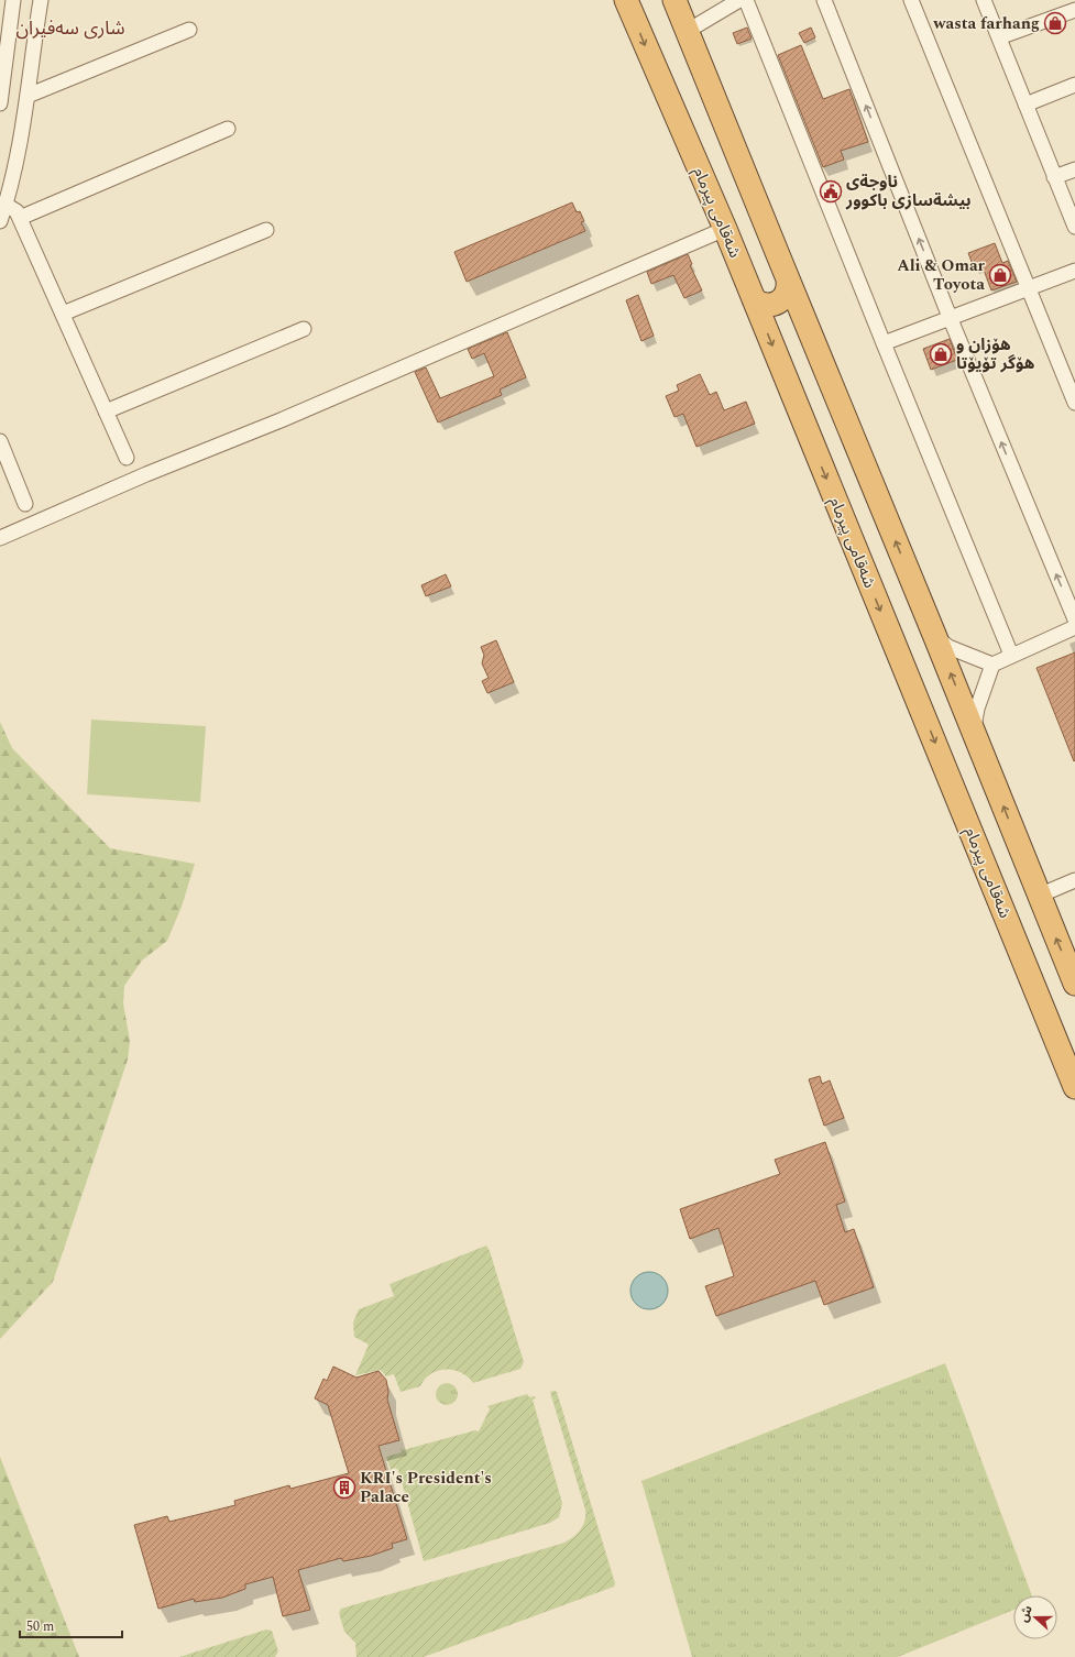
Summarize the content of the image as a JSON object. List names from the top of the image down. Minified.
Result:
{"streets":{"highway":["شەقامی پیرمام"]},"districts":["شاری سەفیران"],"places":{"shop":["wasta farhang","Ali & Omar Toyota","هۆزان و هۆگر تۆیۆتا"],"public building":["ناوجةى بيشةسازى باكوور"],"building":["KRI's President's Palace"]},"scale_bar":"50 m","north":"left"}
